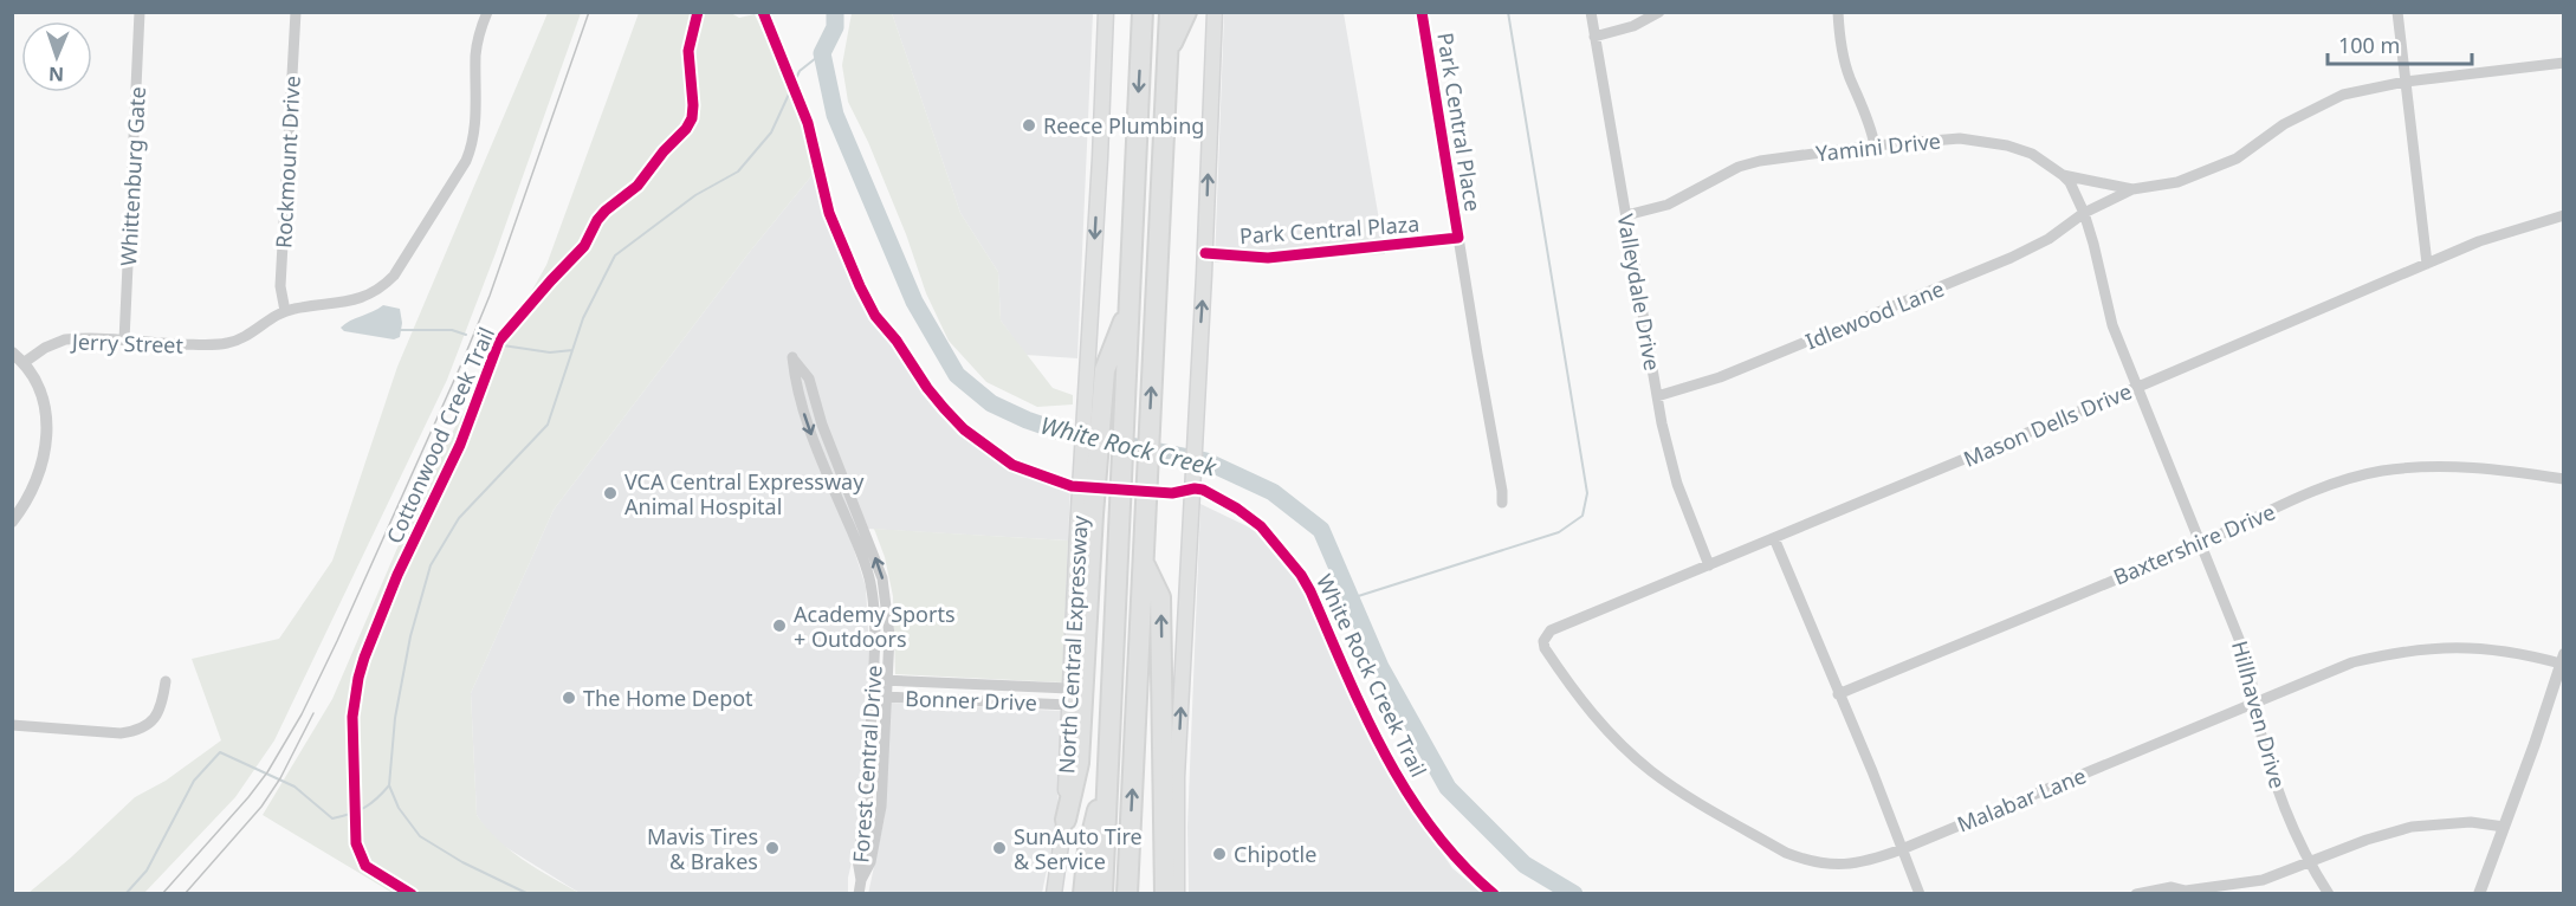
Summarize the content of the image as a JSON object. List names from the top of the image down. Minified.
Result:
{"streets":{"highway":["North Central Expressway"],"street":["Park Central Place","Yamini Drive","Rockmount Drive","Whittenburg Gate","Park Central Plaza","Valleydale Drive","Idlewood Lane","Jerry Street","Mason Dells Drive","Baxtershire Drive","Bonner Drive","Hillhaven Drive","Forest Central Drive","Malabar Lane"],"cycle path":["Cottonwood Creek Trail","White Rock Creek Trail"]},"crossings":[["Park Central Place","Park Central Plaza"],["Yamini Drive","Valleydale Drive"],["Yamini Drive","Idlewood Lane"],["Yamini Drive","Hillhaven Drive"],["Rockmount Drive","Jerry Street"],["Whittenburg Gate","Jerry Street"],["Valleydale Drive","Idlewood Lane"],["Valleydale Drive","Mason Dells Drive"],["Idlewood Lane","Hillhaven Drive"],["Mason Dells Drive","Hillhaven Drive"],["Mason Dells Drive","Malabar Lane"],["Baxtershire Drive","Hillhaven Drive"],["North Central Expressway","Bonner Drive"],["Bonner Drive","Forest Central Drive"],["Hillhaven Drive","Malabar Lane"]],"water":["White Rock Creek"],"places":["Reece Plumbing","VCA Central Expressway Animal Hospital","Academy Sports + Outdoors","The Home Depot","Mavis Tires & Brakes","SunAuto Tire & Service","Chipotle"],"scale_bar":"100 m","north":"bottom"}
